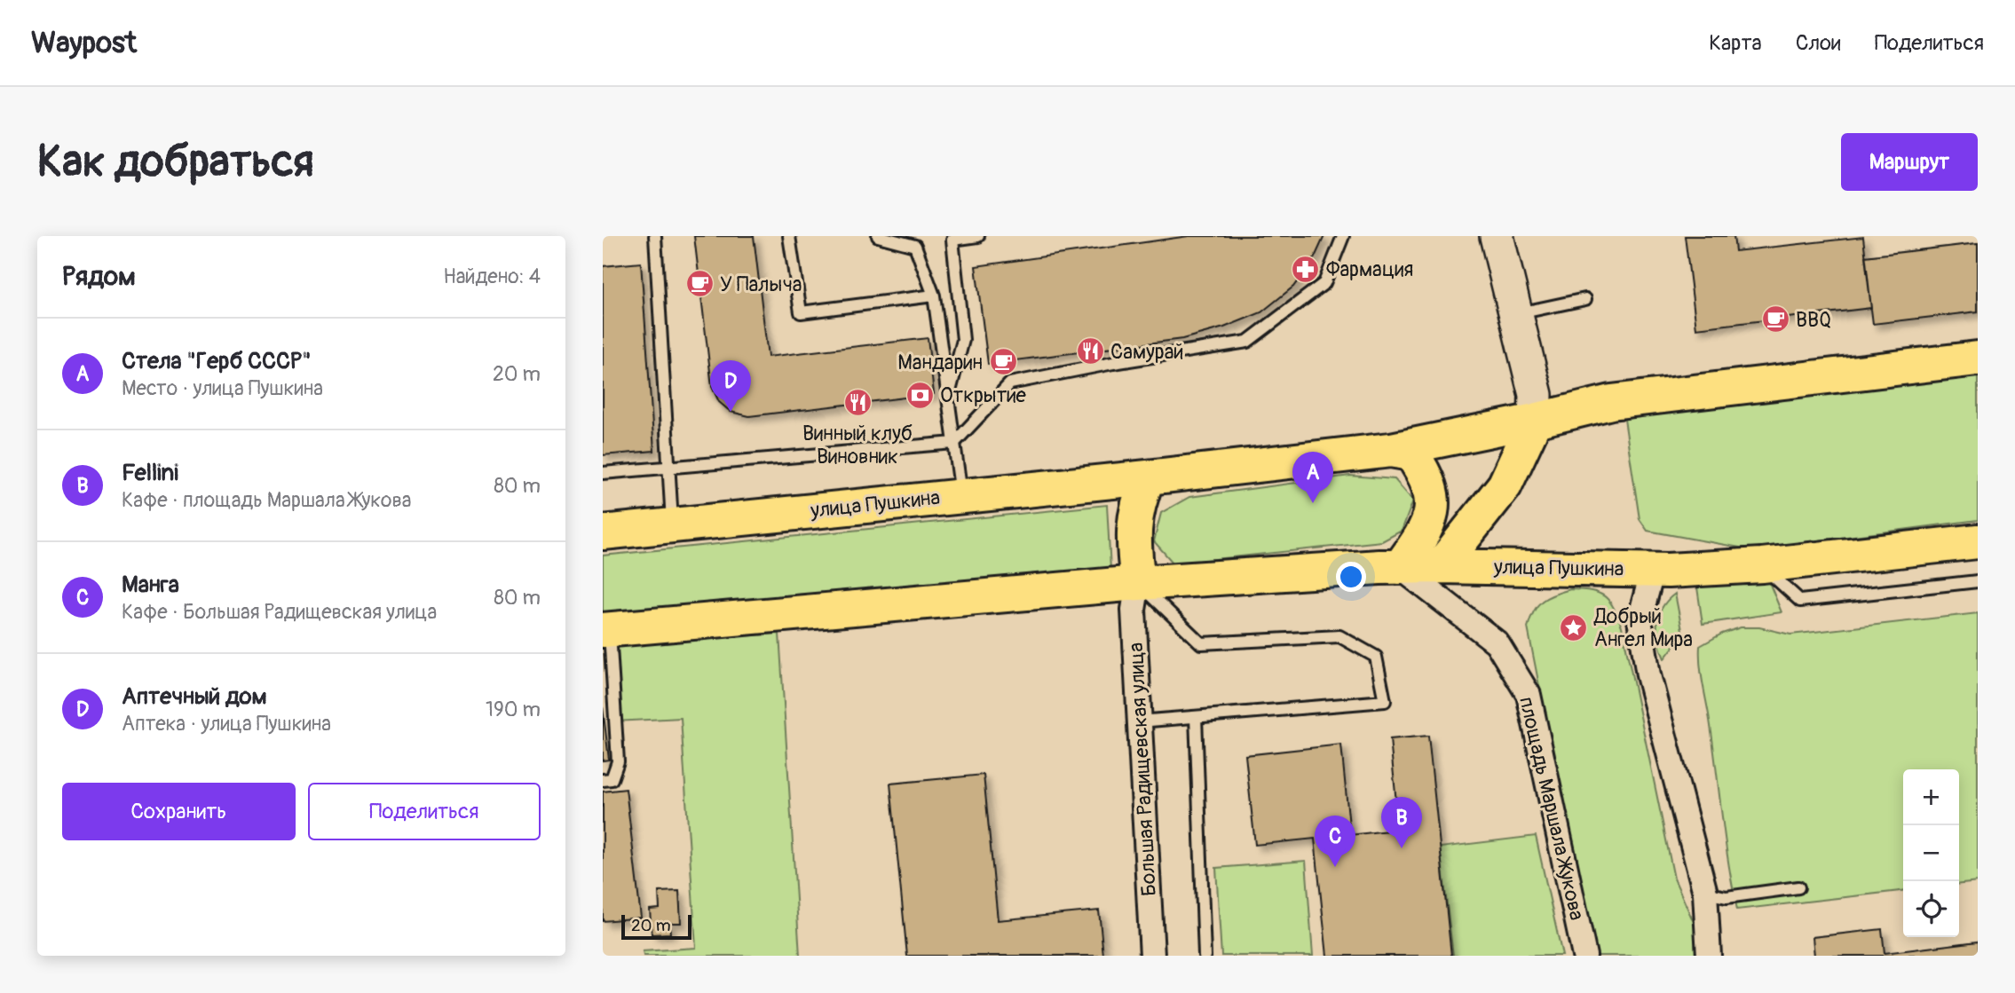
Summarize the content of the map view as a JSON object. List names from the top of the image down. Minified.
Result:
{"streets":{"main road":["улица Пушкина"],"street":["Большая Радищевская улица","площадь Маршала Жукова"]},"crossings":[["улица Пушкина","Большая Радищевская улица"],["улица Пушкина","площадь Маршала Жукова"]],"places":{"pharmacy":["Фармация"],"cafe":["У Палыча","BBQ","Мандарин"],"restaurant":["Самурай","Винный клуб Виновник"],"bank":["Открытие"],"place":["Добрый Ангел Мира"]},"scale_bar":"20 m","page":{"header":"Waypost","nav":["Карта","Слои","Поделиться"],"buttons":["Маршрут",["Сохранить","Поделиться"]],"title":"Как добраться","heading":["Рядом","Найдено: 4"],"list":[{"mark":"A","name":"Стела \"Герб СССР\"","note":"Место · улица Пушкина","value":"20 m"},{"mark":"B","name":"Fellini","note":"Кафе · площадь Маршала Жукова","value":"80 m"},{"mark":"C","name":"Манга","note":"Кафе · Большая Радищевская улица","value":"80 m"},{"mark":"D","name":"Аптечный дом","note":"Аптека · улица Пушкина","value":"190 m"}],"pins":["D","A","B","C"],"map_buttons":["+","−"],"scale":"20 m"}}
